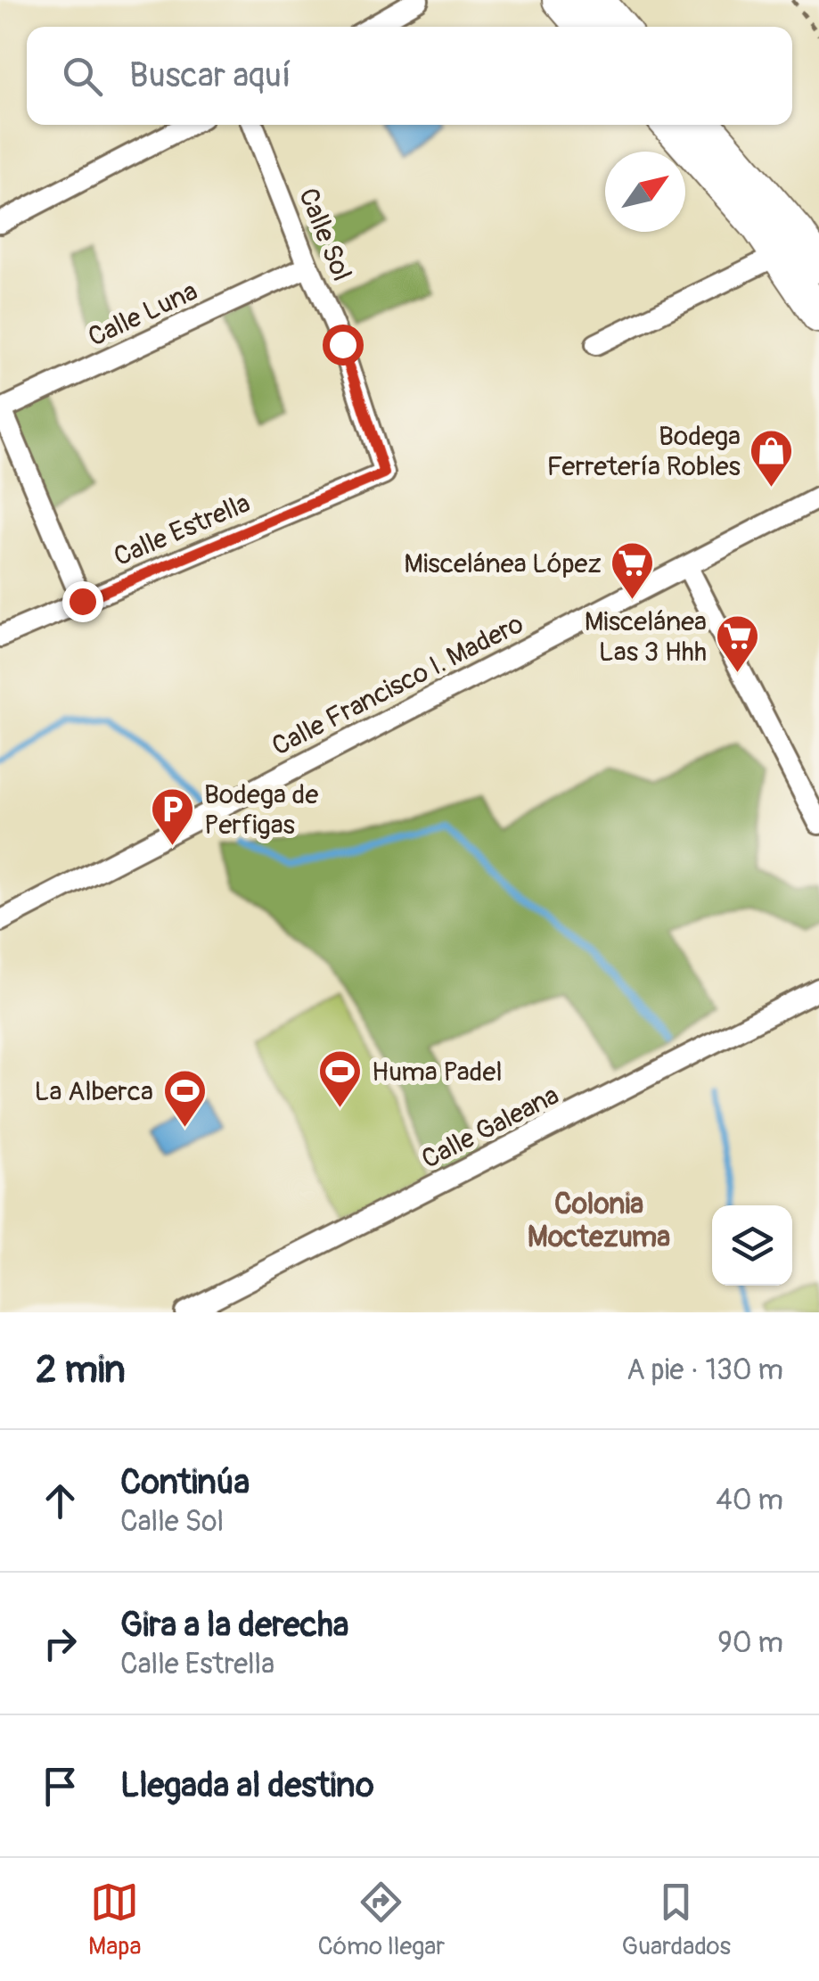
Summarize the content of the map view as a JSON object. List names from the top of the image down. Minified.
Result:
{"streets":{"street":["Calle Sol","Calle Luna","Calle Estrella","Calle Francisco I. Madero","Calle Galeana"]},"crossings":[["Calle Sol","Calle Luna"],["Calle Sol","Calle Estrella"]],"districts":["Colonia Moctezuma"],"places":{"shop":["Bodega Ferretería Robles"],"supermarket":["Miscelánea López","Miscelánea Las 3 Hhh"],"parking":["Bodega de Perfigas"],"sports":["Huma Padel","La Alberca"]},"north":"top right","page":{"search":"Buscar aquí","heading":["2 min","A pie · 130 m"],"list":[["Continúa","Calle Sol","40 m"],["Gira a la derecha","Calle Estrella","90 m"],"Llegada al destino"],"nav":["Mapa","Cómo llegar","Guardados"]}}
